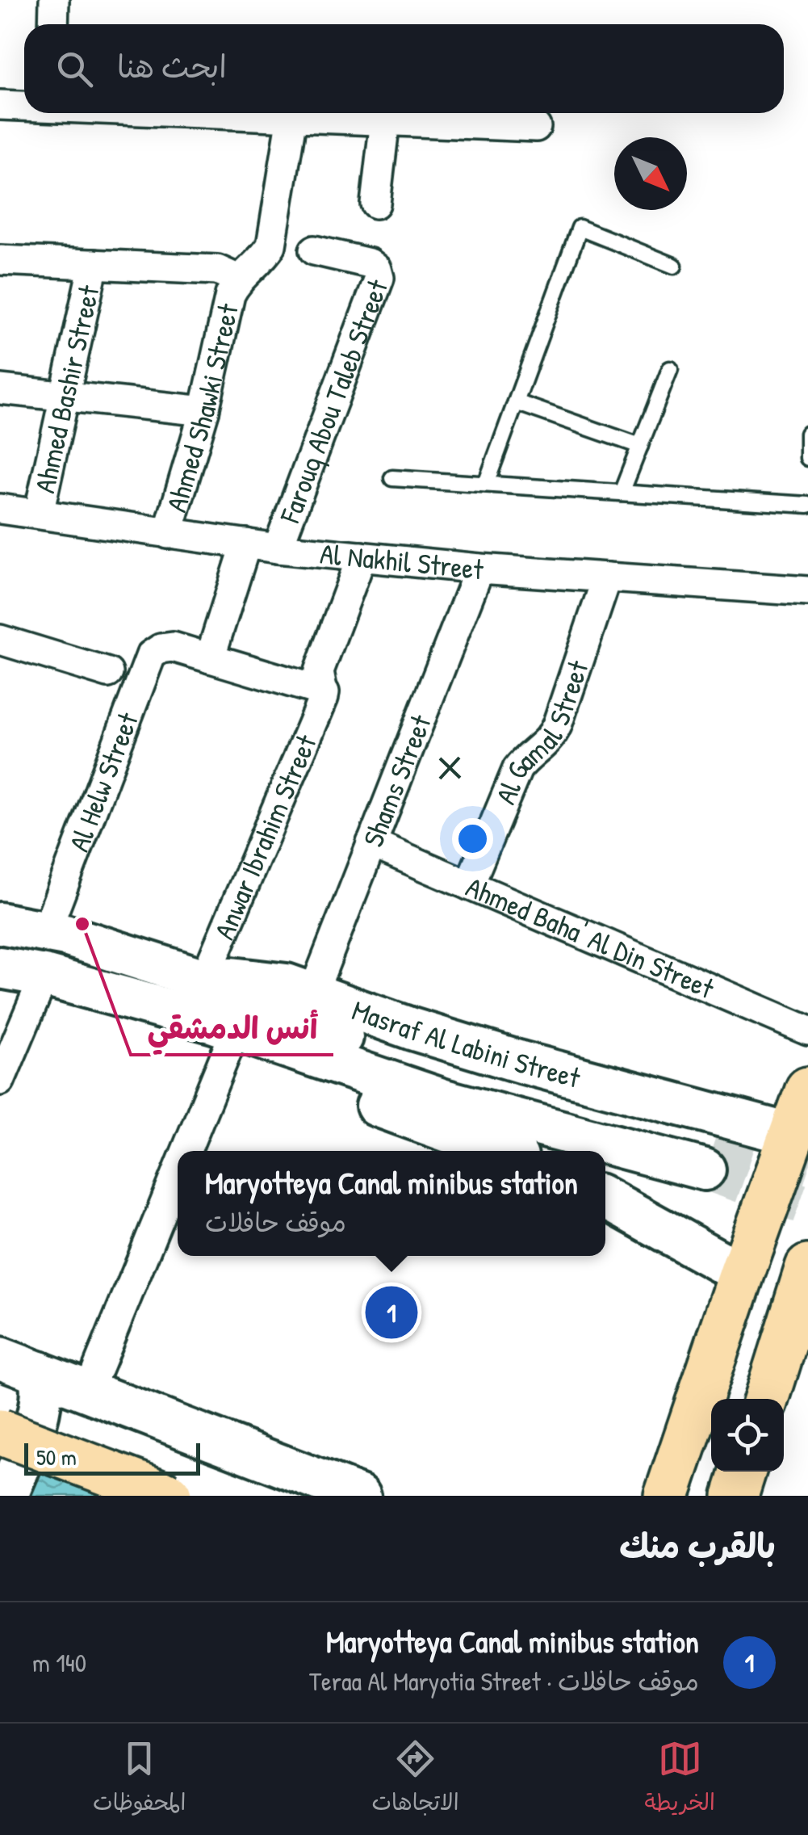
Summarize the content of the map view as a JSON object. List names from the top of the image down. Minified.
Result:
{"streets":{"main road":["Masraf Al Labini Street"],"street":["Ahmed Bashir Street","Farouq Abou Taleb Street","Ahmed Shawki Street","Al Nakhil Street","Al Gamal Street","Shams Street","Al Helw Street","Anwar Ibrahim Street","Ahmed Baha' Al Din Street"]},"crossings":[["Ahmed Bashir Street","Al Nakhil Street"],["Farouq Abou Taleb Street","Al Nakhil Street"],["Ahmed Shawki Street","Al Nakhil Street"],["Al Nakhil Street","Al Gamal Street"],["Al Nakhil Street","Shams Street"],["Al Nakhil Street","Anwar Ibrahim Street"],["Al Gamal Street","Ahmed Baha' Al Din Street"],["Shams Street","Ahmed Baha' Al Din Street"],["Shams Street","Masraf Al Labini Street"],["Al Helw Street","Masraf Al Labini Street"],["Anwar Ibrahim Street","Masraf Al Labini Street"]],"places":["أنس الدمشقي"],"scale_bar":"50 m","north":"bottom right","page":{"search":"ابحث هنا","popup":["Maryotteya Canal minibus station","موقف حافلات"],"pins":"1","scale":"50 m","heading":"بالقرب منك","list":[{"mark":"1","name":"Maryotteya Canal minibus station","note":"موقف حافلات · Teraa Al Maryotia Street","value":"140 m"}],"nav":["الخريطة","الاتجاهات","المحفوظات"]}}
